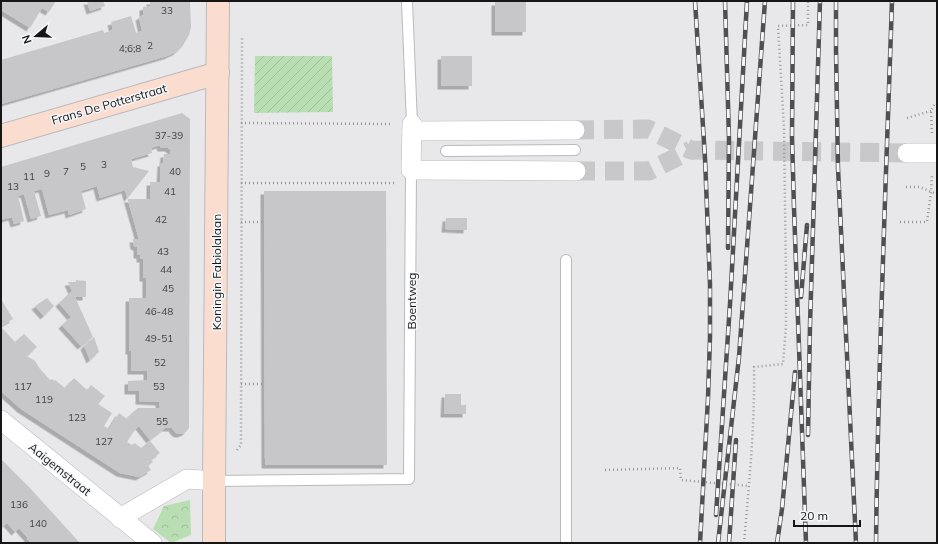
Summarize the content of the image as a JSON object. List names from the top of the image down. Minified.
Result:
{"streets":{"street":["Frans De Potterstraat","Koningin Fabiolalaan","Boentweg","Aaigemstraat"]},"crossings":[["Frans De Potterstraat","Koningin Fabiolalaan"],["Koningin Fabiolalaan","Boentweg"]],"house_numbers":["33","2","4;6;8","37-39","3","5","7","40","9","11","13","41","42","43","44","45","46-48","49-51","52","117","53","119","123","55","127","136","140"],"scale_bar":"20 m","north":"left"}
